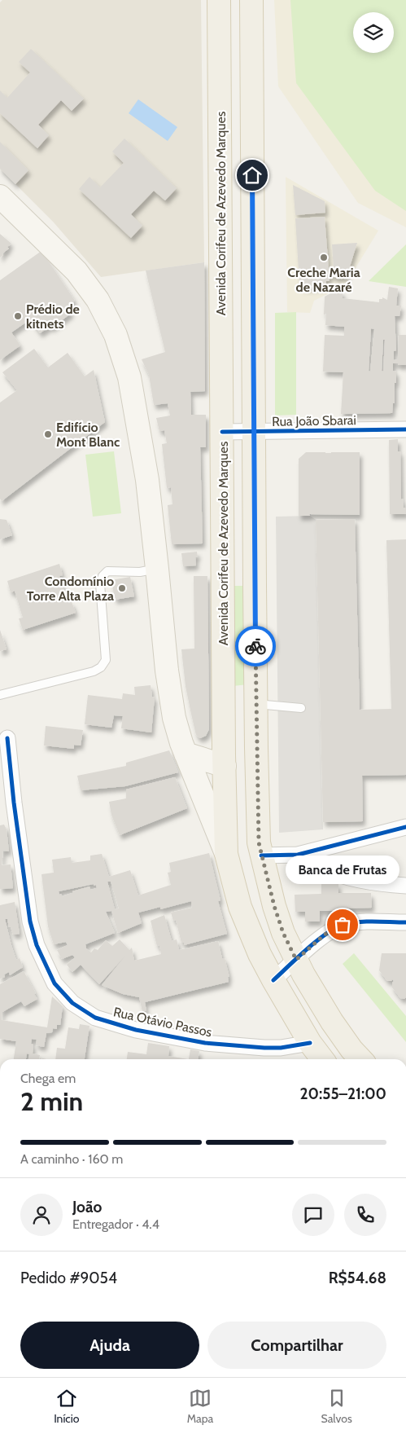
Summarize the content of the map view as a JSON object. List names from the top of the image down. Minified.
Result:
{"streets":{"main road":["Avenida Corifeu de Azevedo Marques"],"street":["Rua João Sbarai","Rua Otávio Passos"]},"crossings":[["Avenida Corifeu de Azevedo Marques","Rua João Sbarai"],["Avenida Corifeu de Azevedo Marques","Rua Otávio Passos"]],"places":["Creche Maria de Nazaré","Prédio de kitnets","Edifício Mont Blanc","Condomínio Torre Alta Plaza","Banca de Frutas"],"page":{"bubble":"Banca de Frutas","heading":["2 min","Chega em","20:55–21:00"],"panel":["João","Entregador · 4.4","Pedido #9054","R$54.68"],"bar":"A caminho · 160 m","buttons":["Ajuda","Compartilhar"],"tabs":["Início","Mapa","Salvos"]}}
